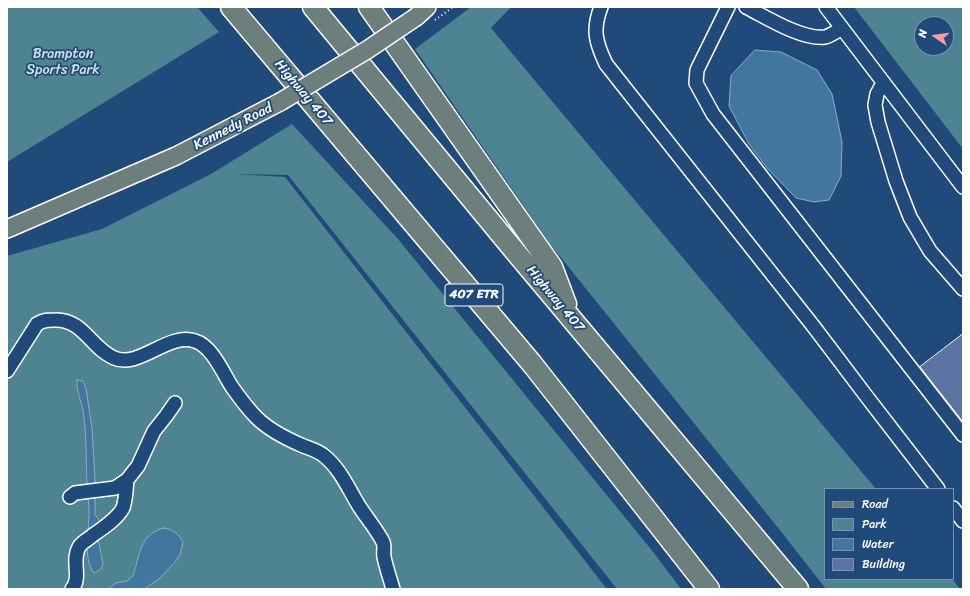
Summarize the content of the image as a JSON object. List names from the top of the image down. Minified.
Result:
{"streets":{"highway":["Highway 407","407 ETR"],"main road":["Kennedy Road"]},"parks":["Brampton Sports Park"],"legend":["Road","Park","Water","Building"],"north":"left"}
